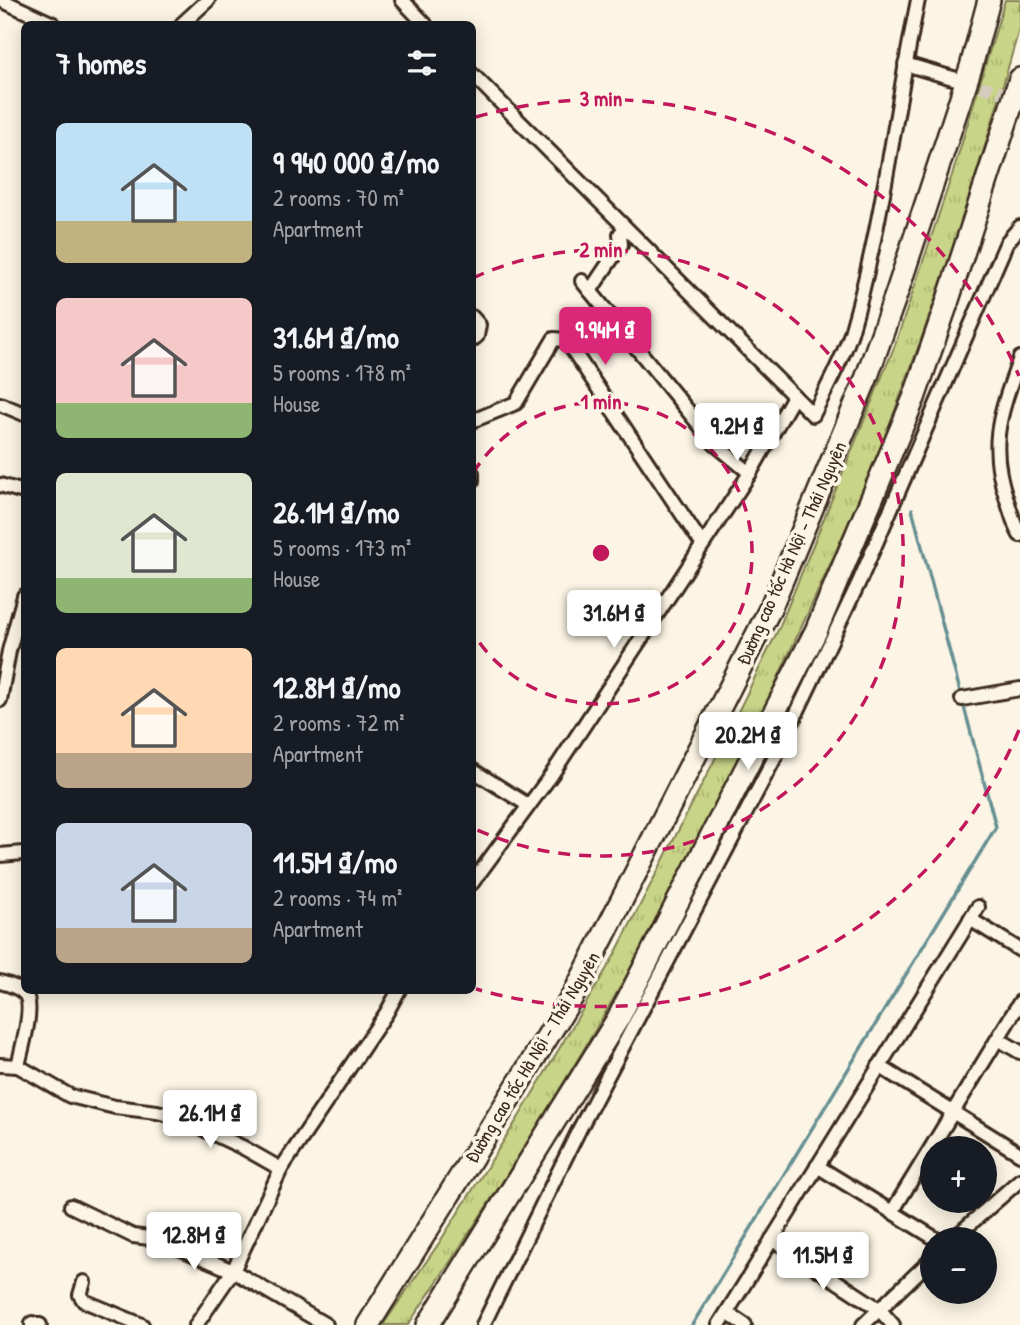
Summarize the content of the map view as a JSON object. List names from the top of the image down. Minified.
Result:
{"streets":{"highway":["Đường cao tốc Hà Nội - Thái Nguyên"]},"page":{"heading":"7 homes","list":[{"name":"9 940 000 ₫/mo","note":"2 rooms · 70 m² · Apartment"},{"name":"31.6M ₫/mo","note":"5 rooms · 178 m² · House"},{"name":"26.1M ₫/mo","note":"5 rooms · 173 m² · House"},{"name":"12.8M ₫/mo","note":"2 rooms · 72 m² · Apartment"},{"name":"11.5M ₫/mo","note":"2 rooms · 74 m² · Apartment"}],"price":["9.94M ₫","9.2M ₫","31.6M ₫","20.2M ₫","26.1M ₫","12.8M ₫","11.5M ₫"],"map_buttons":["+","−"]},"rings":["3 min","2 min","1 min"]}
